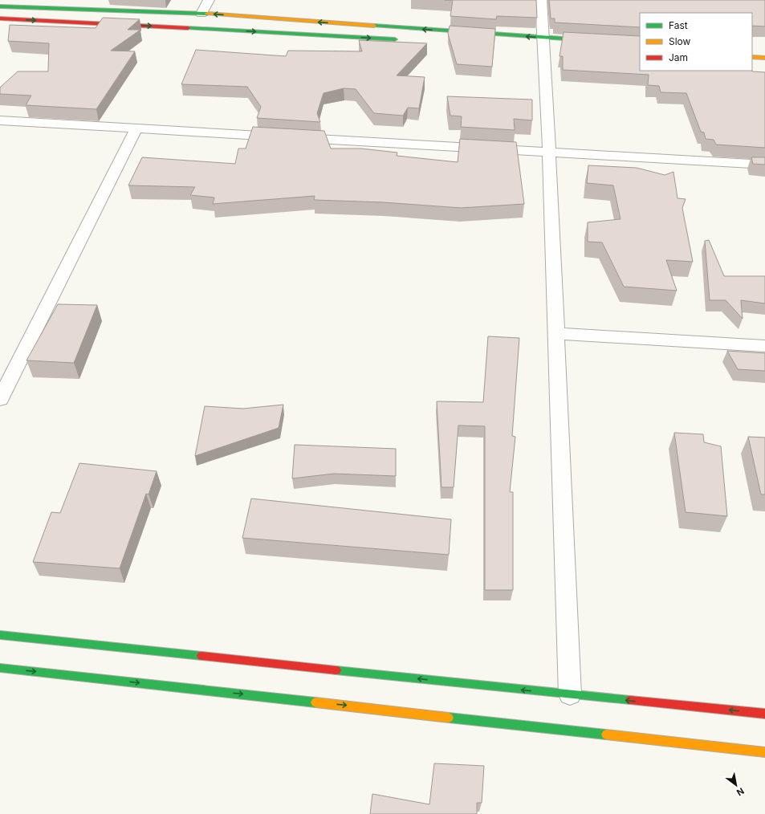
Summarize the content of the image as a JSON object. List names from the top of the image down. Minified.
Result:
{"legend":["Fast","Slow","Jam"],"north":"bottom right"}
